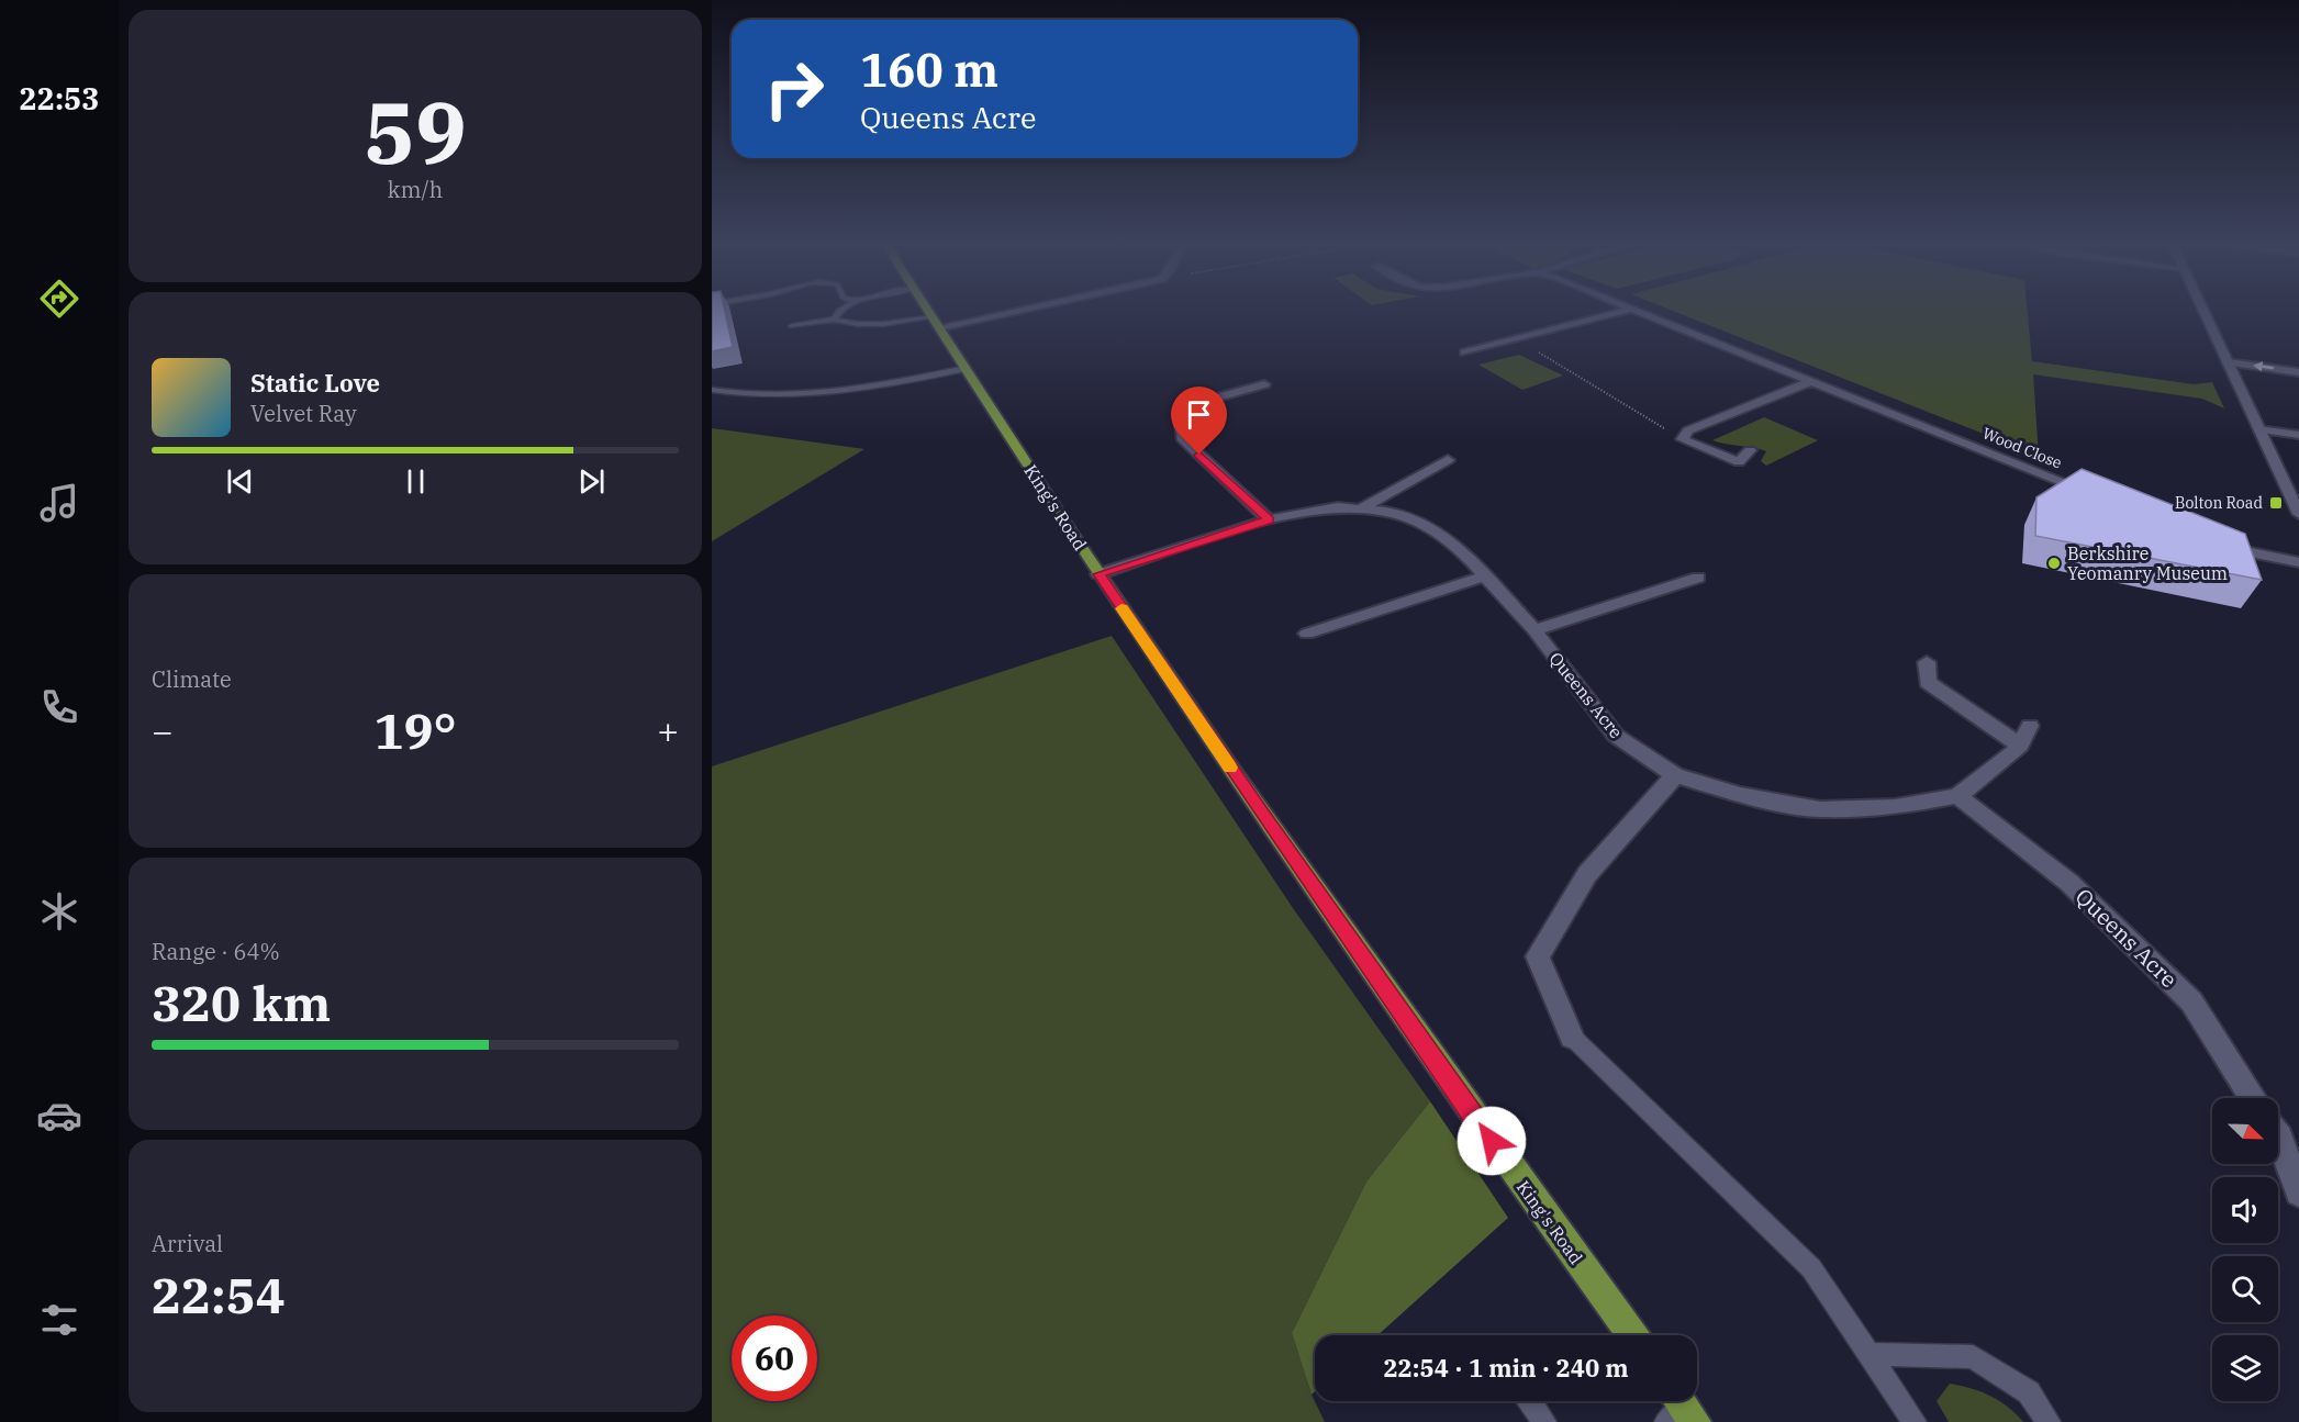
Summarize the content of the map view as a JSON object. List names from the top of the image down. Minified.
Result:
{"streets":{"main road":["King's Road"],"street":["Wood Close","Queens Acre"]},"crossings":[["King's Road","Queens Acre"]],"places":{"transit":["Bolton Road"],"other":["Berkshire Yeomanry Museum"]},"north":"bottom right","page":{"tabs":"22:53","tile":[["59","km/h"],"Climate",["Range · 64%","320 km"],["Arrival","22:54"]],"turn":["160 m","Queens Acre"],"song":["Static Love","Velvet Ray"],"heat":["−","19°","+"],"limit":"60","trip":"22:54 · 1 min · 240 m"}}
